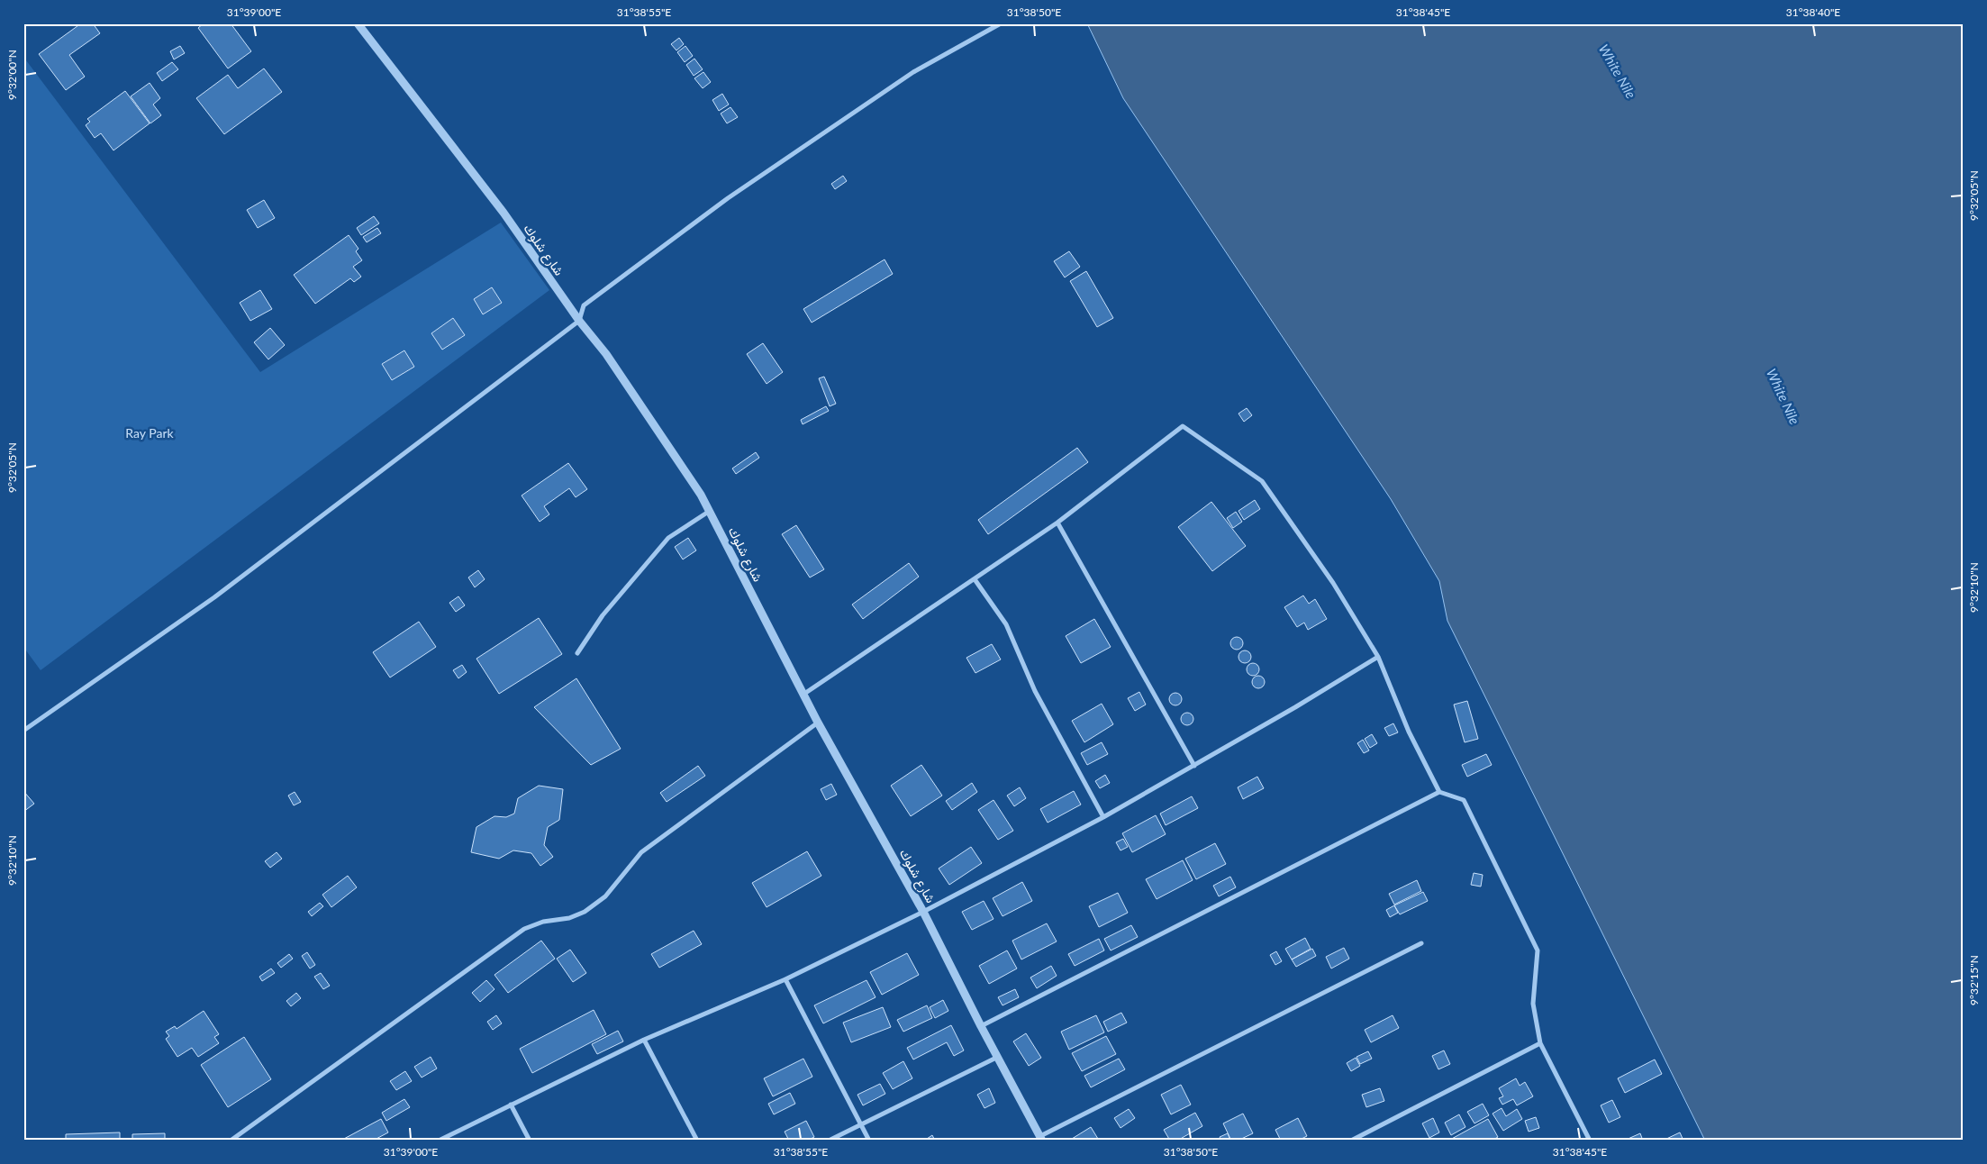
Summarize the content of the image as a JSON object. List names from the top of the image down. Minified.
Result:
{"streets":{"street":["شارع شلوك"]},"water":["White Nile"],"parks":["Ray Park"],"coordinates":["31°39'00\"E","31°38'55\"E","31°38'50\"E","31°38'45\"E","31°38'40\"E","9°32'00\"N","9°32'05\"N","9°32'10\"N","9°32'15\"N"]}
